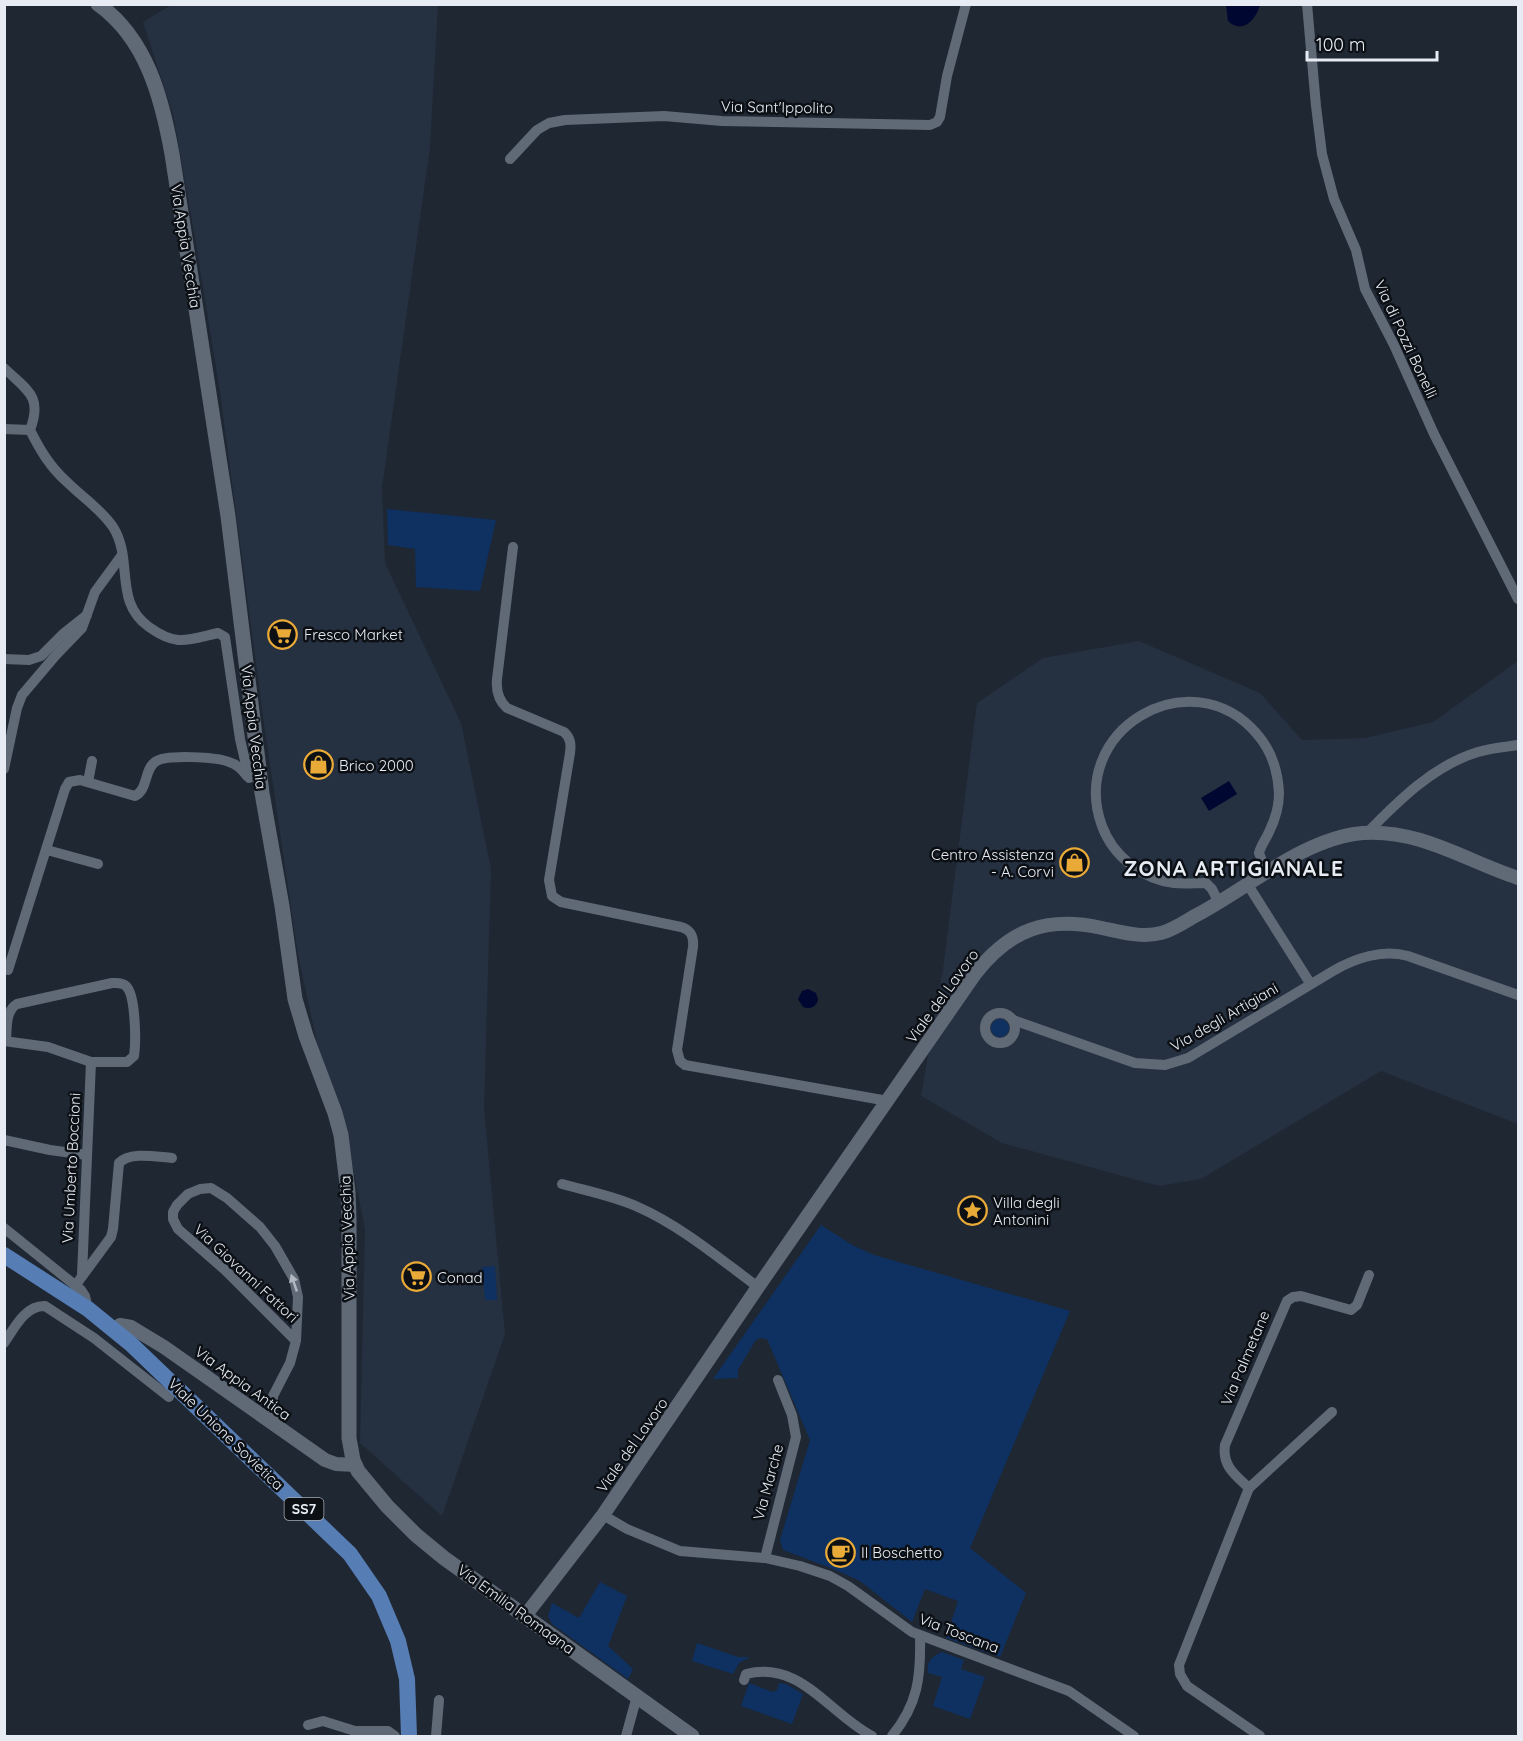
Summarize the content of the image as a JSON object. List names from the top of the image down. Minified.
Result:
{"streets":{"main road":["Via Appia Vecchia","Viale Unione Sovietica","SS7","Via Emilia Romagna"],"street":["Via Sant'Ippolito","Via di Pozzi Bonelli","Viale del Lavoro","Via degli Artigiani","Via Umberto Boccioni","Via Giovanni Fattori","Via Palmetane","Via Appia Antica","Via Marche","Via Toscana"]},"crossings":[["Via Appia Vecchia","Via Appia Antica"],["Via Appia Vecchia","Via Emilia Romagna"],["Viale del Lavoro","Via Emilia Romagna"],["Viale del Lavoro","Via Toscana"],["Via Giovanni Fattori","Via Appia Antica"],["Via Appia Antica","Viale Unione Sovietica"],["Via Appia Antica","SS7"],["Via Appia Antica","Via Emilia Romagna"],["Viale Unione Sovietica","SS7"],["Via Marche","Via Toscana"]],"districts":["ZONA ARTIGIANALE"],"places":{"supermarket":["Fresco Market","Conad"],"shop":["Brico 2000","Centro Assistenza - A. Corvi"],"place":["Villa degli Antonini"],"cafe":["Il Boschetto"]},"scale_bar":"100 m"}
